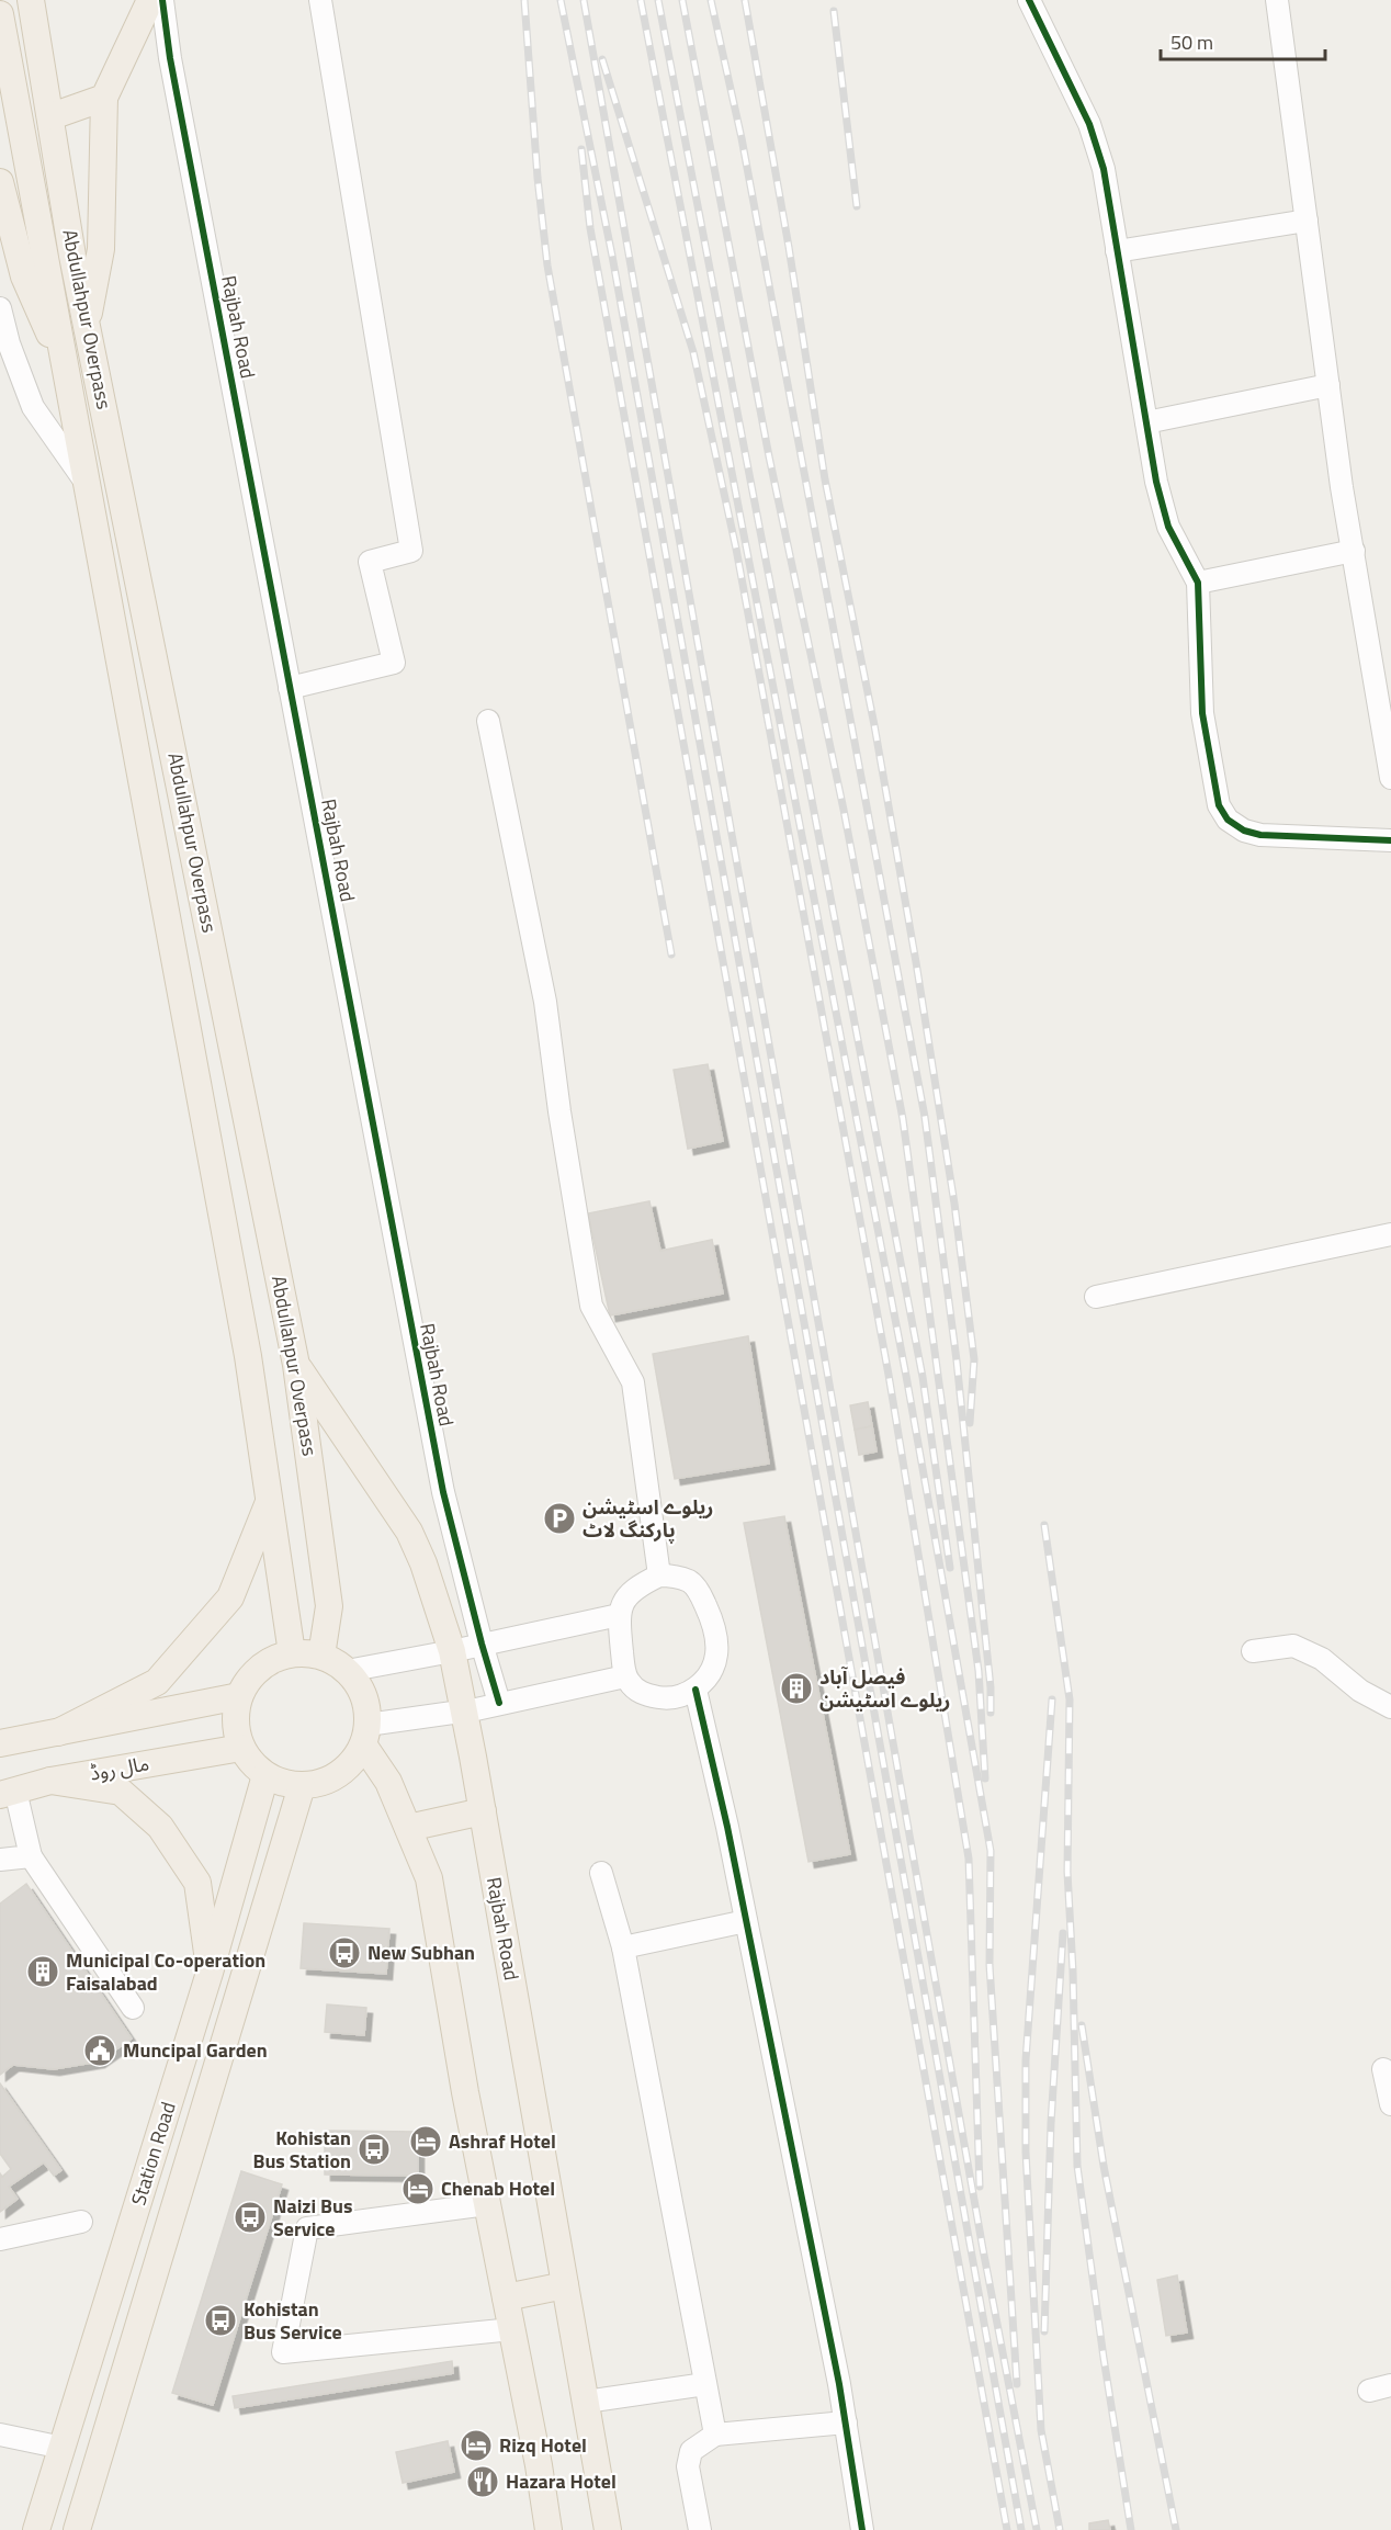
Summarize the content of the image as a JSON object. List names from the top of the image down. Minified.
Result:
{"streets":{"main road":["Abdullahpur Overpass","Rajbah Road","مال روڈ","Station Road"]},"crossings":[["Abdullahpur Overpass","Rajbah Road"],["Abdullahpur Overpass","مال روڈ"],["Abdullahpur Overpass","Station Road"],["مال روڈ","Station Road"]],"places":{"parking":["ریلوے اسٹیشن پارکنگ لاٹ"],"building":["فیصل آباد ریلوے اسٹیشن","Municipal Co-operation Faisalabad"],"bus stop":["New Subhan","Kohistan Bus Station","Naizi Bus Service","Kohistan Bus Service"],"public building":["Muncipal Garden"],"hotel":["Ashraf Hotel","Chenab Hotel","Rizq Hotel"],"restaurant":["Hazara Hotel"]},"scale_bar":"50 m"}
